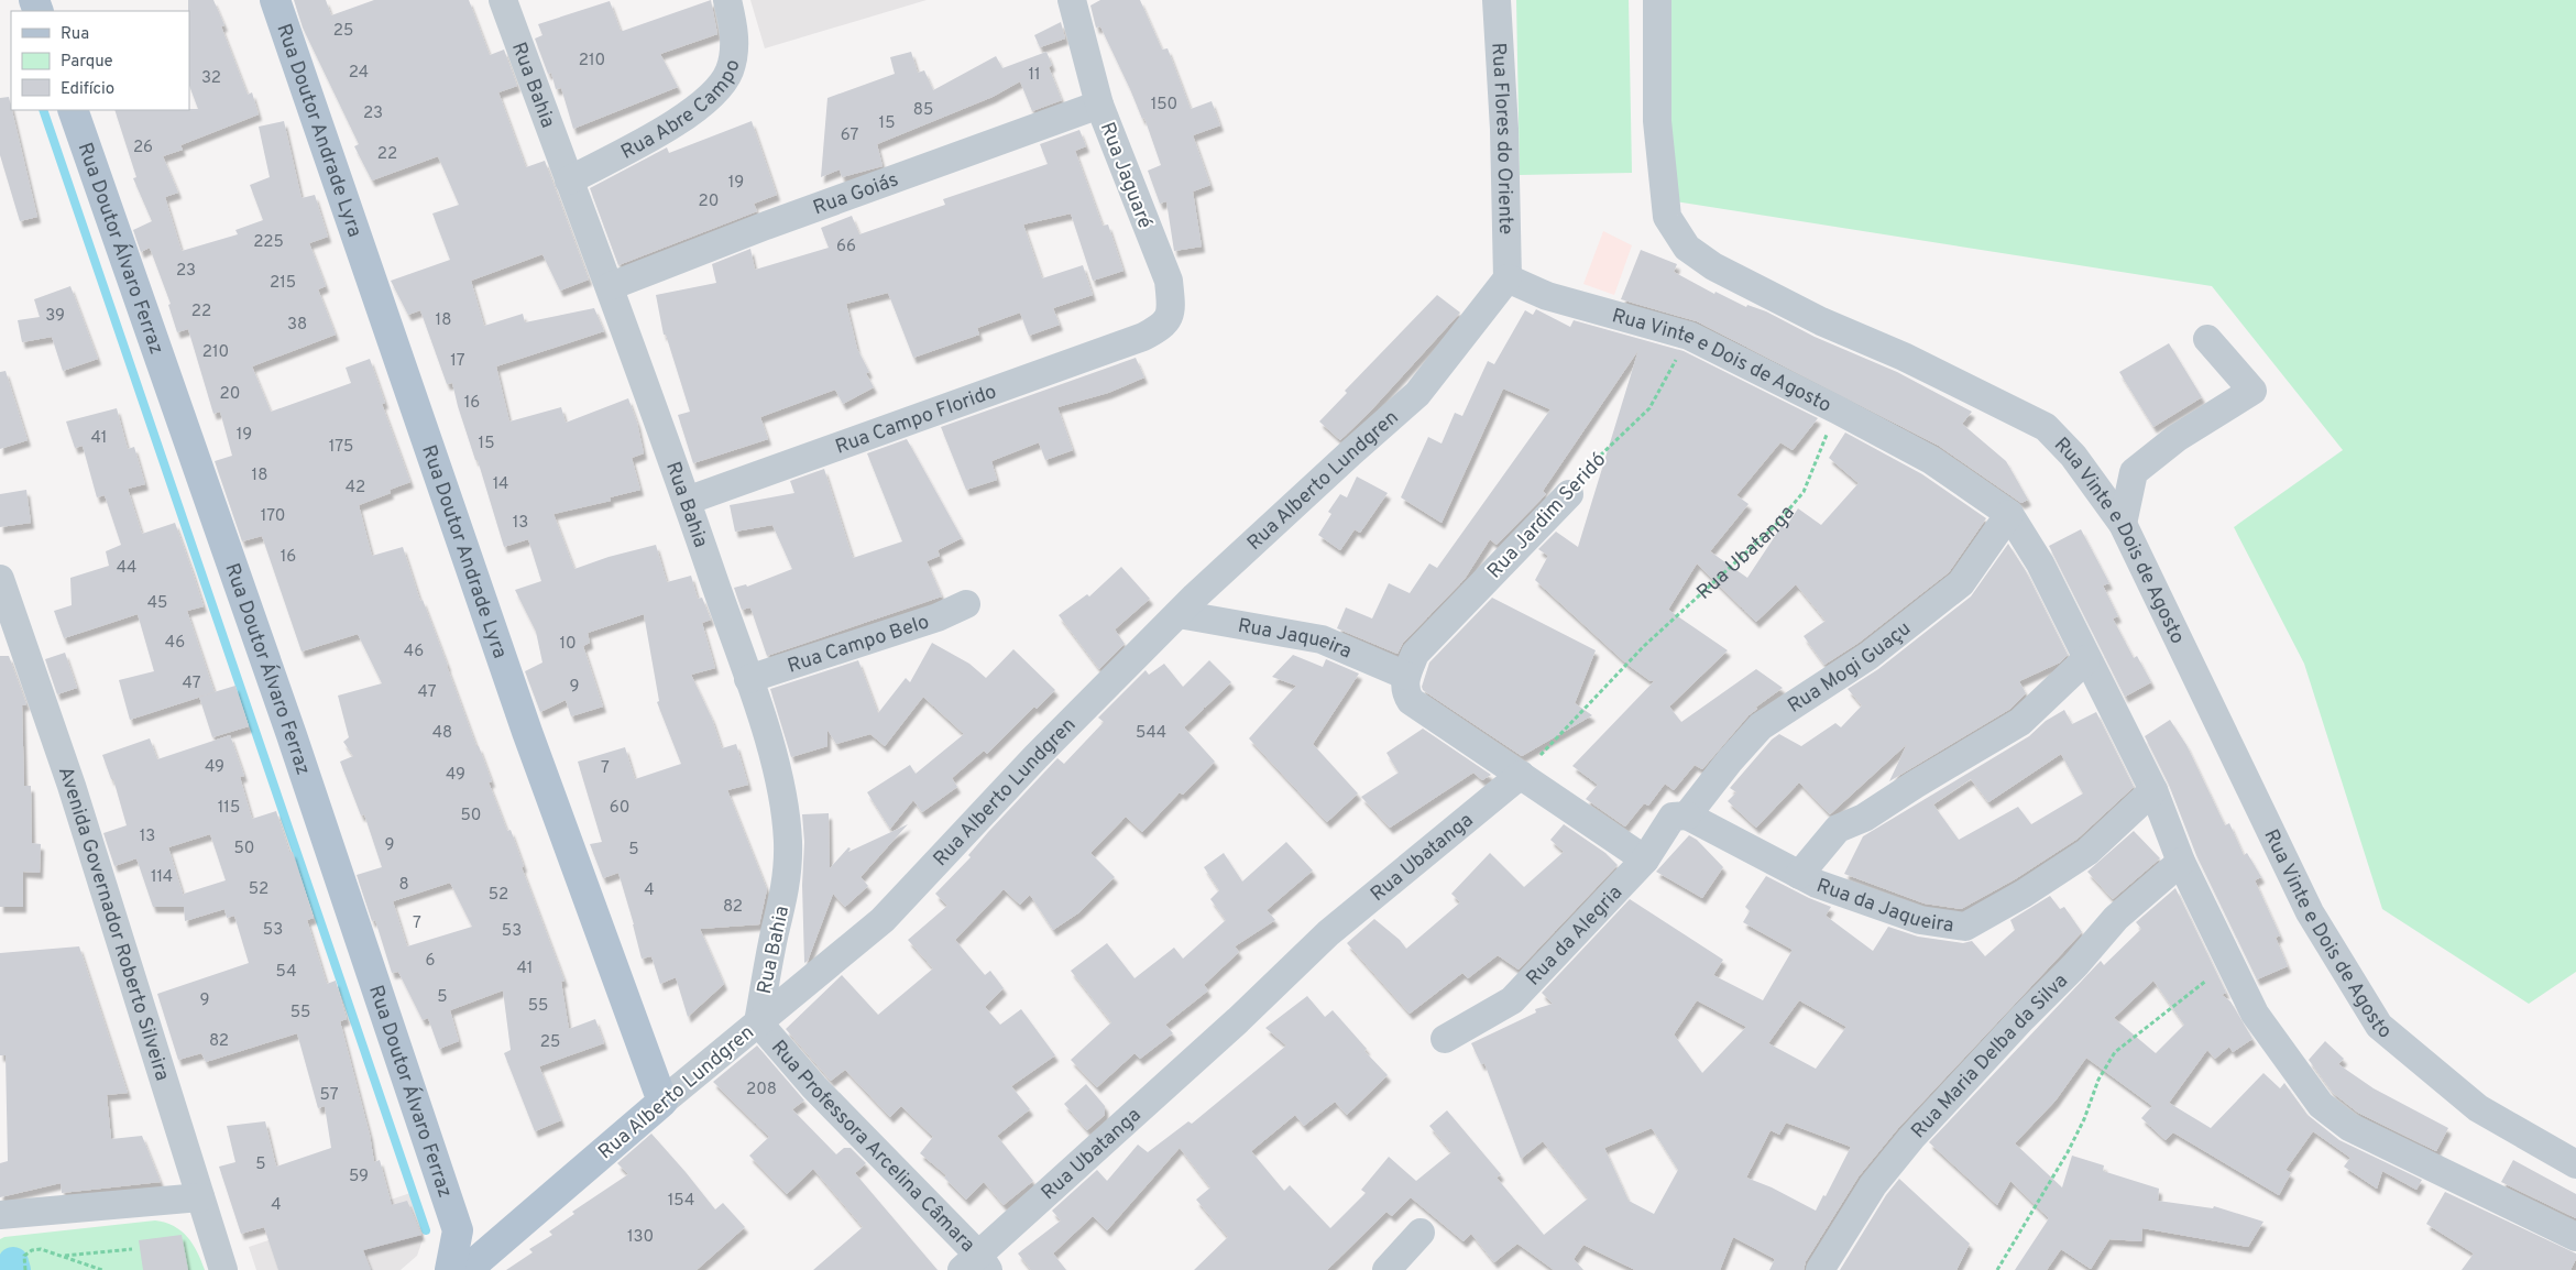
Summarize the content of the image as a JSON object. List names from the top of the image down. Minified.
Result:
{"streets":{"main road":["Rua Doutor Andrade Lyra","Rua Doutor Álvaro Ferraz","Rua Alberto Lundgren"],"street":["Rua Bahia","Rua Abre Campo","Rua Flores do Oriente","Rua Jaguaré","Rua Goiás","Rua Vinte e Dois de Agosto","Rua Campo Florido","Rua Jardim Seridó","Rua Ubatanga","Rua Jaqueira","Rua Campo Belo","Rua Mogi Guaçu","Rua da Jaqueira","Avenida Governador Roberto Silveira","Rua da Alegria","Rua Maria Delba da Silva","Rua Professora Arcelina Câmara"]},"crossings":[["Rua Bahia","Rua Abre Campo"],["Rua Bahia","Rua Goiás"],["Rua Bahia","Rua Campo Florido"],["Rua Bahia","Rua Alberto Lundgren"],["Rua Bahia","Rua Campo Belo"],["Rua Bahia","Rua Professora Arcelina Câmara"],["Rua Doutor Andrade Lyra","Rua Alberto Lundgren"],["Rua Flores do Oriente","Rua Vinte e Dois de Agosto"],["Rua Flores do Oriente","Rua Alberto Lundgren"],["Rua Jaguaré","Rua Goiás"],["Rua Jaguaré","Rua Campo Florido"],["Rua Vinte e Dois de Agosto","Rua Alberto Lundgren"],["Rua Vinte e Dois de Agosto","Rua Jardim Seridó"],["Rua Vinte e Dois de Agosto","Rua Ubatanga"],["Rua Vinte e Dois de Agosto","Rua Mogi Guaçu"],["Rua Vinte e Dois de Agosto","Rua da Jaqueira"],["Rua Vinte e Dois de Agosto","Rua Maria Delba da Silva"],["Rua Alberto Lundgren","Rua Jaqueira"],["Rua Alberto Lundgren","Rua Professora Arcelina Câmara"],["Rua Jardim Seridó","Rua Jaqueira"],["Rua Ubatanga","Rua Professora Arcelina Câmara"],["Rua Mogi Guaçu","Rua da Jaqueira"],["Rua Mogi Guaçu","Rua da Alegria"],["Rua da Jaqueira","Rua da Alegria"]],"house_numbers":["25","210","24","11","32","150","85","23","15","67","26","22","19","20","225","66","23","215","22","39","18","38","210","17","20","16","19","41","15","175","18","14","42","170","13","16","44","45","46","10","46","47","9","47","48","544","49","7","49","115","60","50","13","9","50","5","114","8","52","4","52","82","7","53","53","6","41","54","5","9","55","55","82","25","208","57","5","59","154","4","130"],"legend":["Rua","Parque","Edifício"]}
